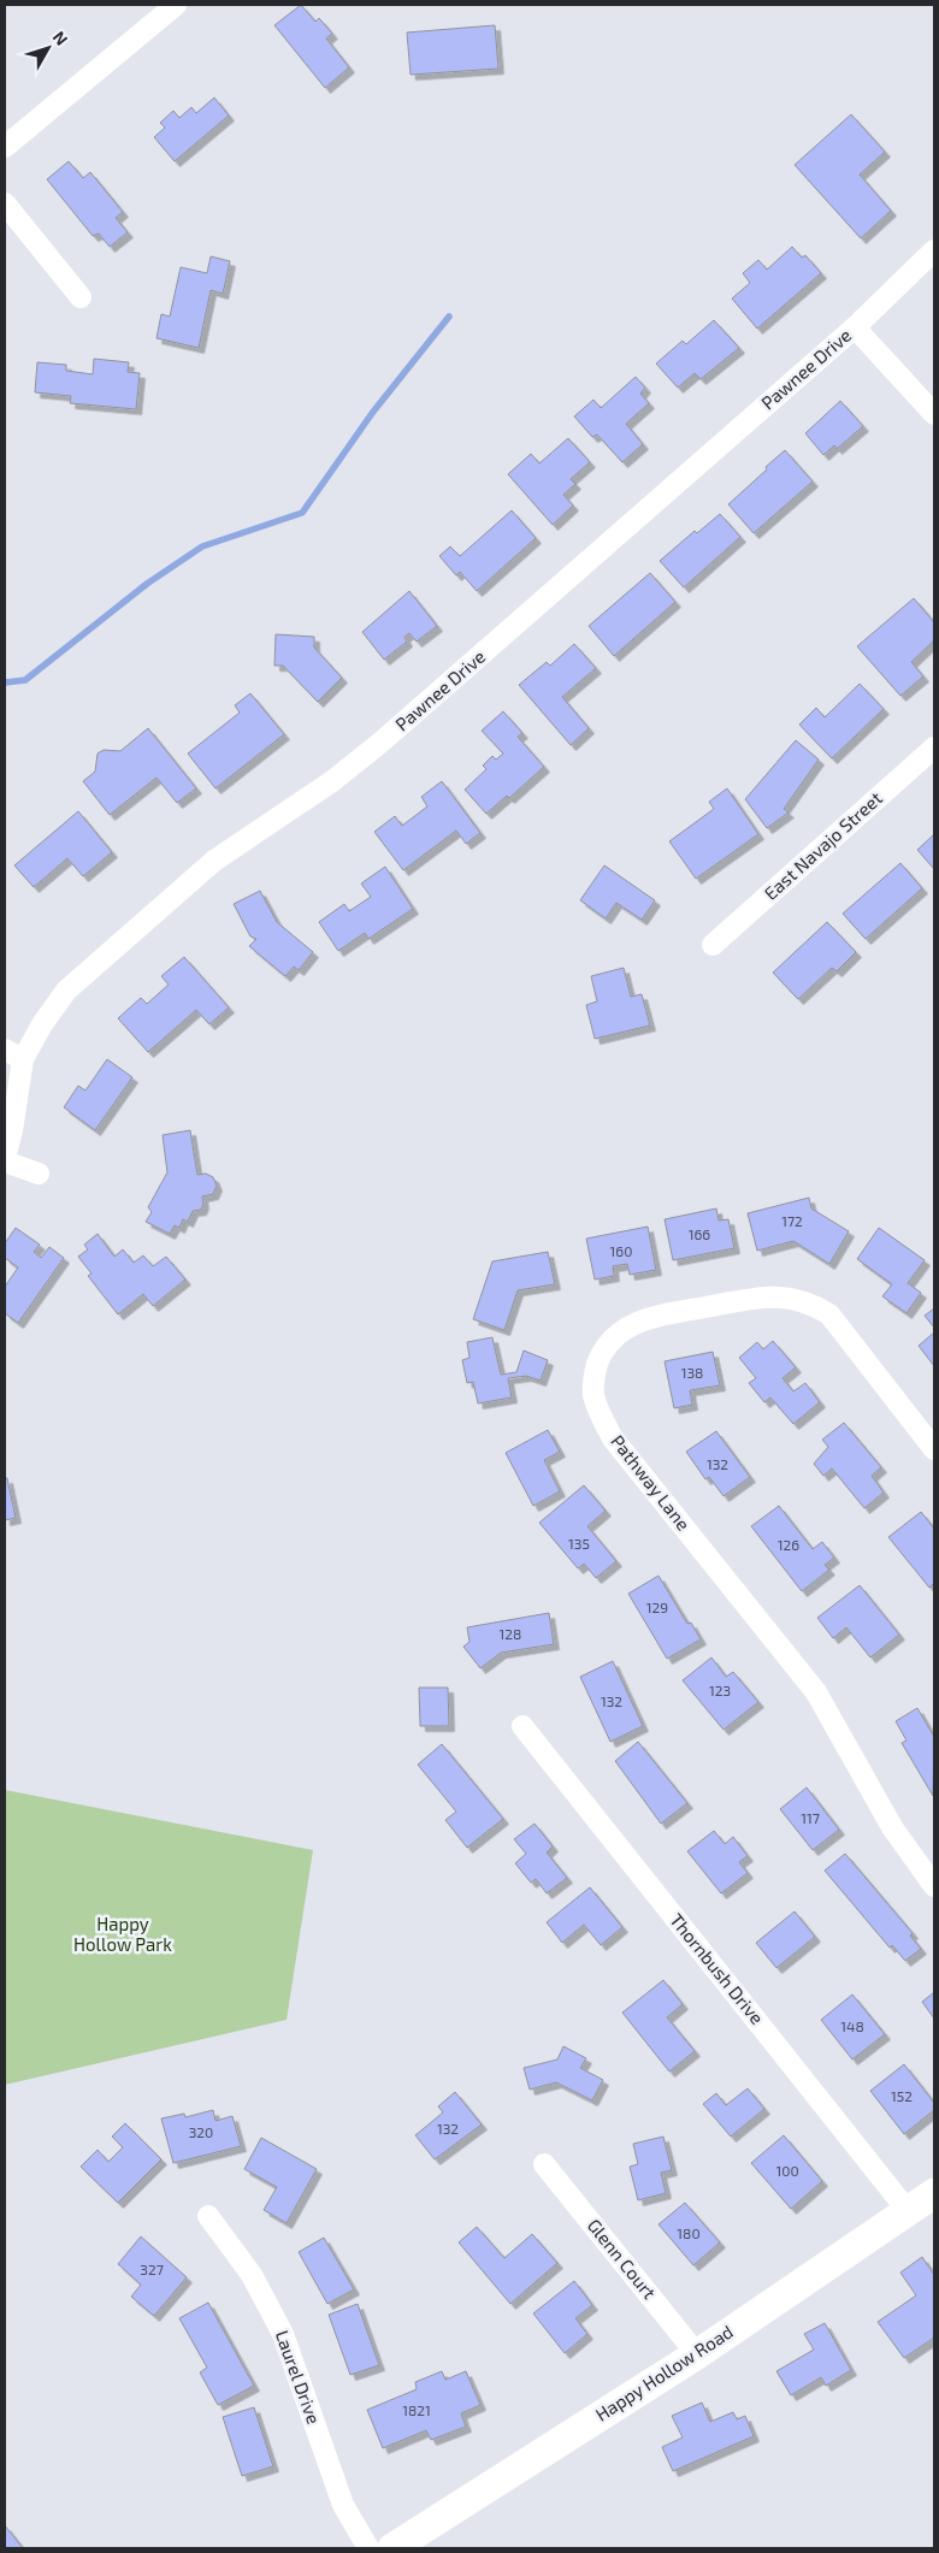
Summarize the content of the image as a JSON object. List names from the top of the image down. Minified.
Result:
{"streets":{"main road":["Happy Hollow Road"],"street":["Pawnee Drive","East Navajo Street","Pathway Lane","Thornbush Drive","Glenn Court","Laurel Drive"]},"crossings":[["Thornbush Drive","Happy Hollow Road"],["Glenn Court","Happy Hollow Road"]],"parks":["Happy Hollow Park"],"house_numbers":["172","166","160","138","132","135","126","129","128","123","132","117","148","152","132","320","100","180","327","1821"],"north":"top right"}
